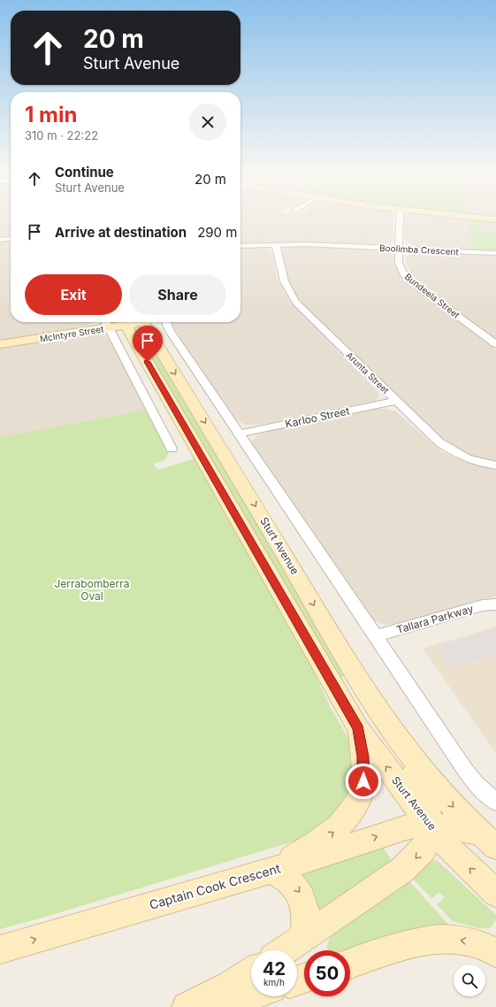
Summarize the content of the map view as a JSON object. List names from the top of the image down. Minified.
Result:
{"streets":{"main road":["McIntyre Street","Sturt Avenue","Captain Cook Crescent"],"street":["Boolimba Crescent","Bundeela Street","Arunta Street","Karloo Street","Tallara Parkway"]},"crossings":[["Boolimba Crescent","Bundeela Street"],["Boolimba Crescent","Arunta Street"],["Arunta Street","Karloo Street"],["Sturt Avenue","Captain Cook Crescent"]],"parks":["Jerrabomberra Oval"],"page":{"turn":["20 m","Sturt Avenue"],"heading":["1 min","310 m · 22:22"],"list":[{"name":"Continue","note":"Sturt Avenue","value":"20 m"},{"name":"Arrive at destination","value":"290 m"}],"buttons":["Exit","Share"],"speed":"42 km/h","limit":"50"}}
